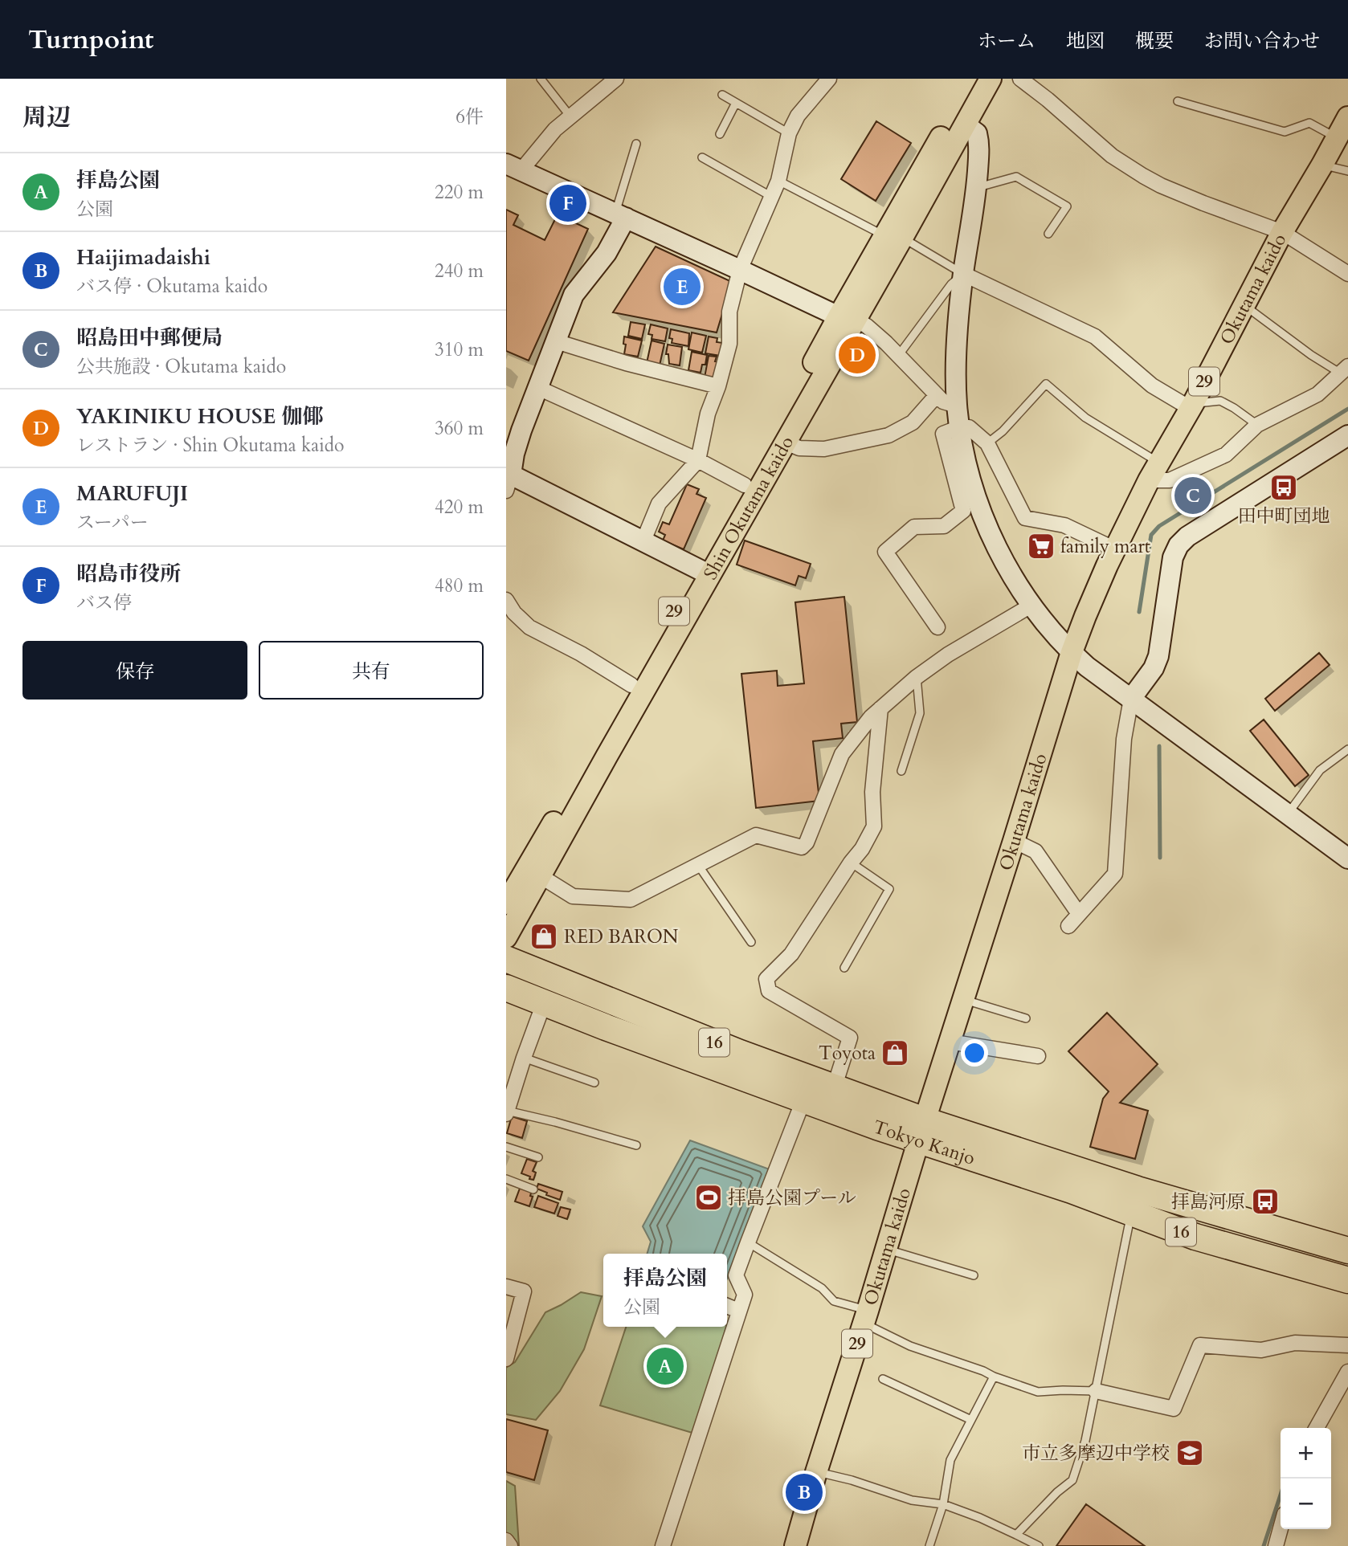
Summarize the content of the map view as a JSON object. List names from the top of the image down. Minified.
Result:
{"streets":{"highway":["16","Tokyo Kanjo"],"main road":["Okutama kaido","29","Shin Okutama kaido"]},"crossings":[["Okutama kaido","Tokyo Kanjo"]],"places":{"bus stop":["田中町団地","拝島河原"],"supermarket":["family mart"],"shop":["RED BARON","Toyota"],"sports":["拝島公園プール"],"school or university":["市立多摩辺中学校"]},"page":{"header":"Turnpoint","nav":["ホーム","地図","概要","お問い合わせ"],"heading":["周辺","6件"],"list":[{"mark":"A","name":"拝島公園","note":"公園","value":"220 m"},{"mark":"B","name":"Haijimadaishi","note":"バス停 · Okutama kaido","value":"240 m"},{"mark":"C","name":"昭島田中郵便局","note":"公共施設 · Okutama kaido","value":"310 m"},{"mark":"D","name":"YAKINIKU HOUSE 伽倻","note":"レストラン · Shin Okutama kaido","value":"360 m"},{"mark":"E","name":"MARUFUJI","note":"スーパー","value":"420 m"},{"mark":"F","name":"昭島市役所","note":"バス停","value":"480 m"}],"pins":["F","E","D","C","A","B"],"buttons":["保存","共有"],"popup":["拝島公園","公園"],"map_buttons":["+","−"]}}
